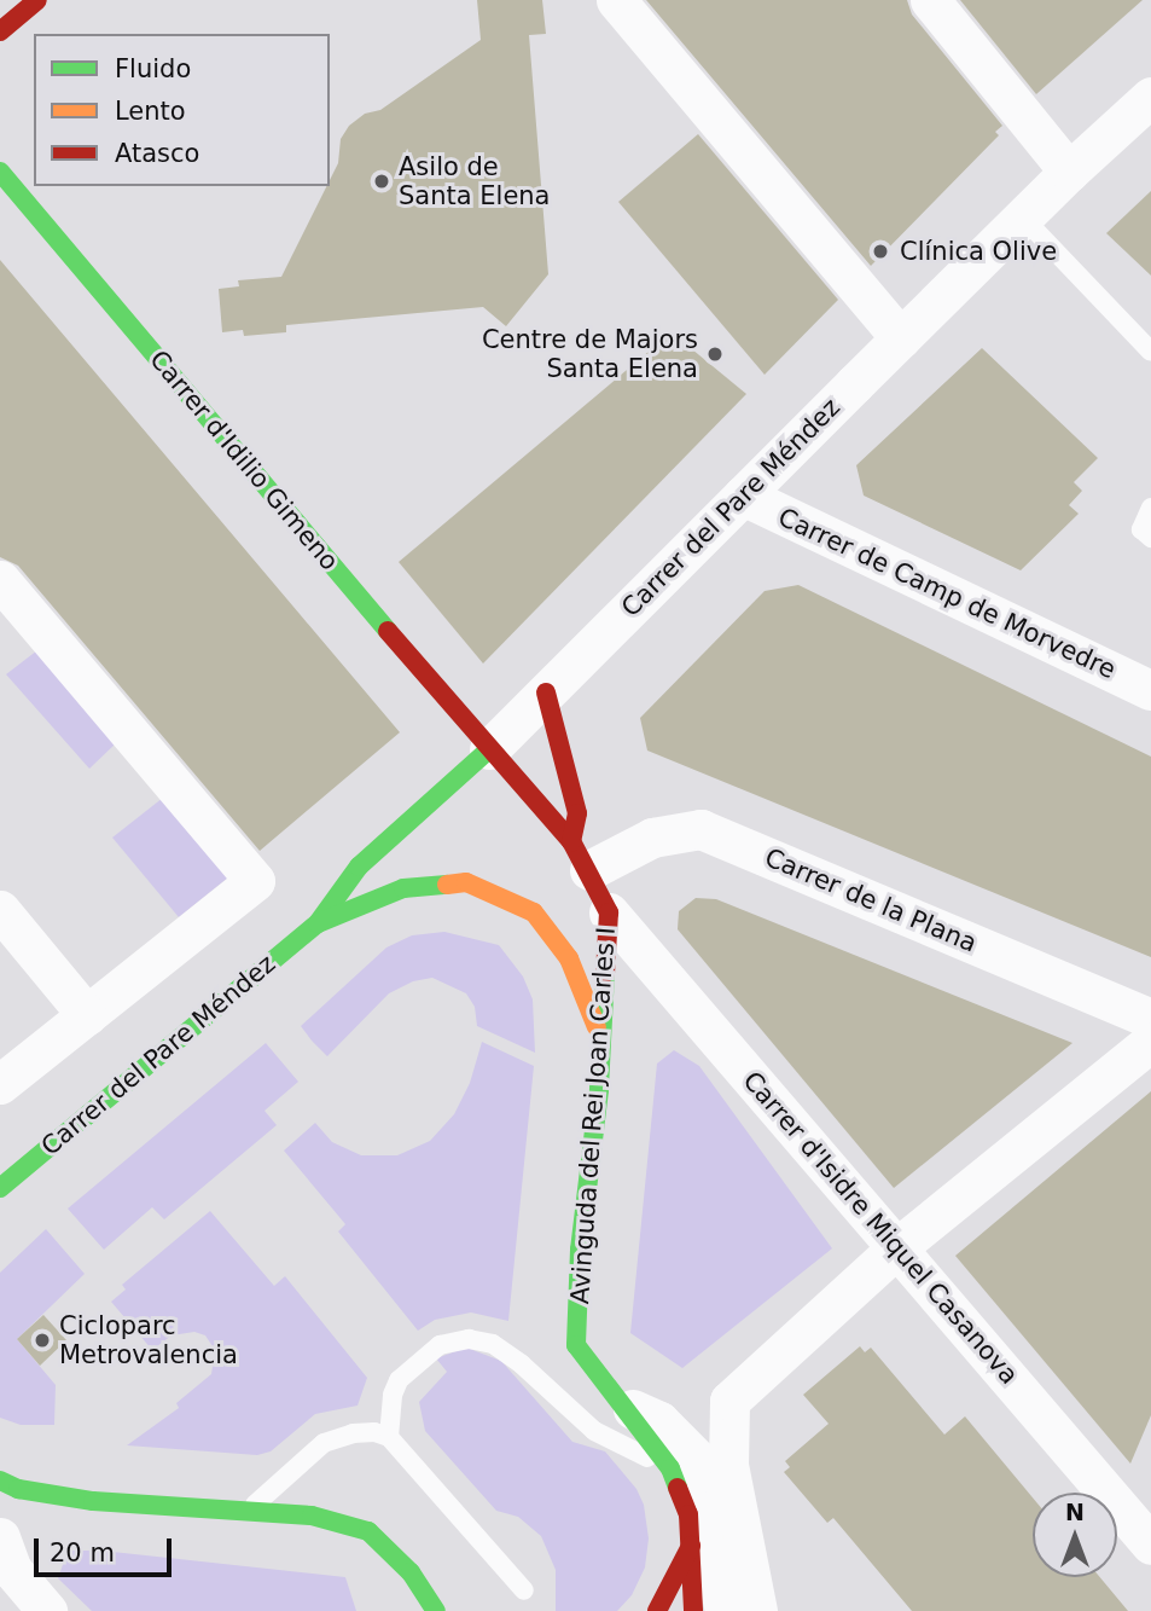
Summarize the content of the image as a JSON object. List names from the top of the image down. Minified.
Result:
{"streets":{"street":["Carrer d'Idilio Gimeno","Carrer del Pare Méndez","Carrer de Camp de Morvedre","Carrer de la Plana","Avinguda del Rei Joan Carles I","Carrer d'Isidre Miquel Casanova"]},"crossings":[["Carrer d'Idilio Gimeno","Carrer del Pare Méndez"],["Carrer d'Idilio Gimeno","Avinguda del Rei Joan Carles I"],["Carrer del Pare Méndez","Carrer de Camp de Morvedre"],["Carrer del Pare Méndez","Avinguda del Rei Joan Carles I"],["Carrer de la Plana","Avinguda del Rei Joan Carles I"],["Avinguda del Rei Joan Carles I","Carrer d'Isidre Miquel Casanova"]],"places":["Asilo de Santa Elena","Clínica Olive","Centre de Majors Santa Elena","Cicloparc Metrovalencia"],"legend":["Fluido","Lento","Atasco"],"scale_bar":"20 m","north":"top"}
